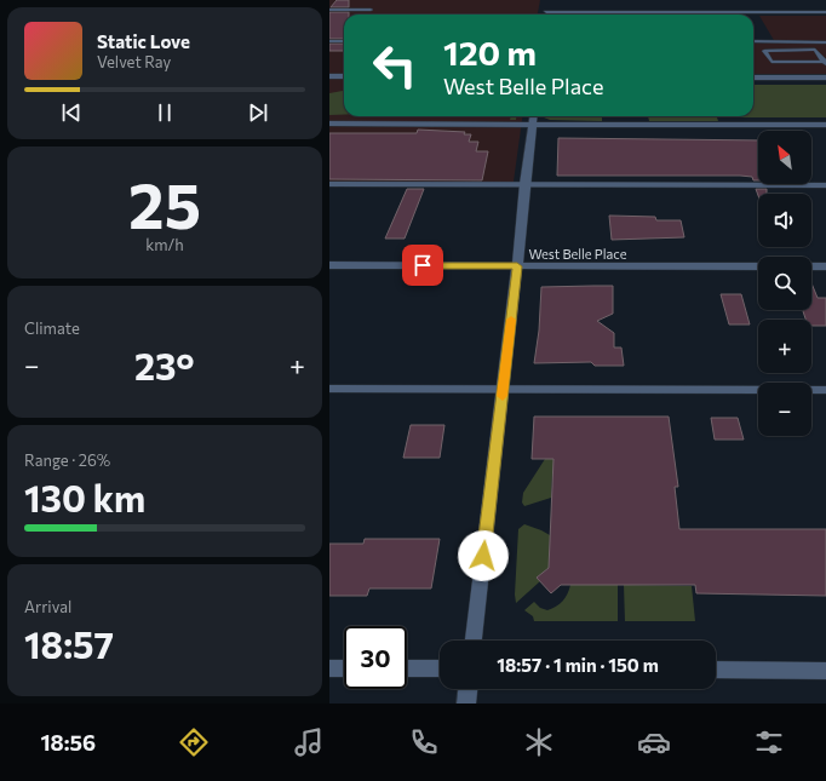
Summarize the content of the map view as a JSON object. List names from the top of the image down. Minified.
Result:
{"streets":{"street":["West Belle Place"]},"north":"top left","page":{"turn":["120 m","West Belle Place"],"song":["Static Love","Velvet Ray"],"map_buttons":["+","−"],"tile":[["25","km/h"],"Climate",["Range · 26%","130 km"],["Arrival","18:57"]],"heat":["−","23°","+"],"limit":"30","trip":"18:57 · 1 min · 150 m","tabs":"18:56"}}
